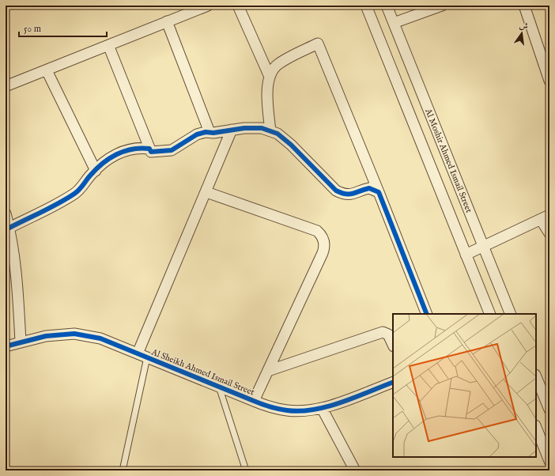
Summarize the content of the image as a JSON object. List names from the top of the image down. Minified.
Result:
{"streets":{"street":["Al Moshir Ahmed Ismail Street","Al Sheikh Ahmed Ismail Street"]},"scale_bar":"50 m","north":"top"}
